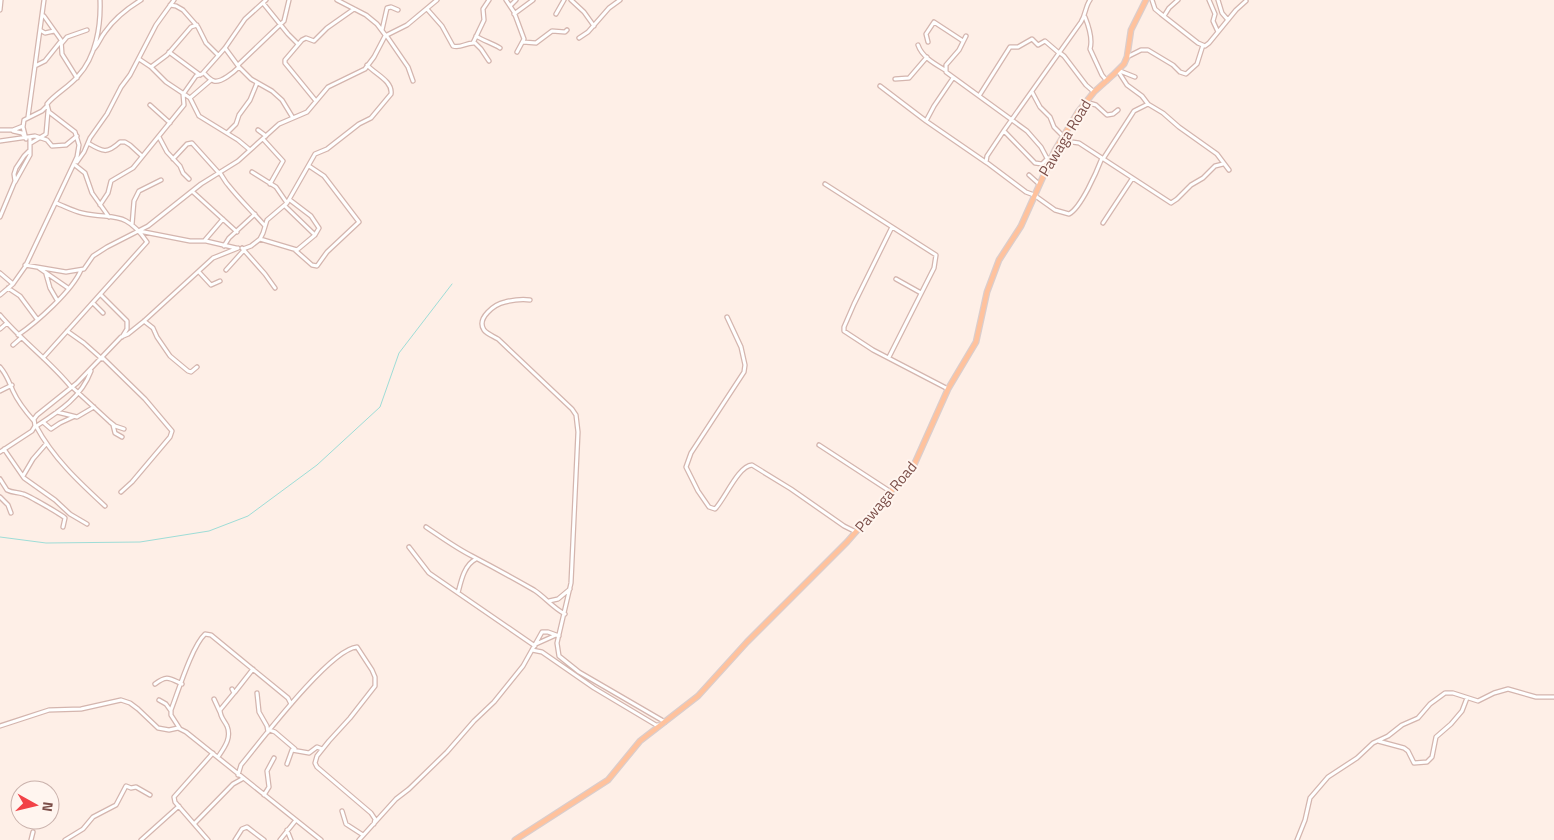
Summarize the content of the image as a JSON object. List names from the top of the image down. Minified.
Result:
{"streets":{"main road":["Pawaga Road"]},"north":"right"}
